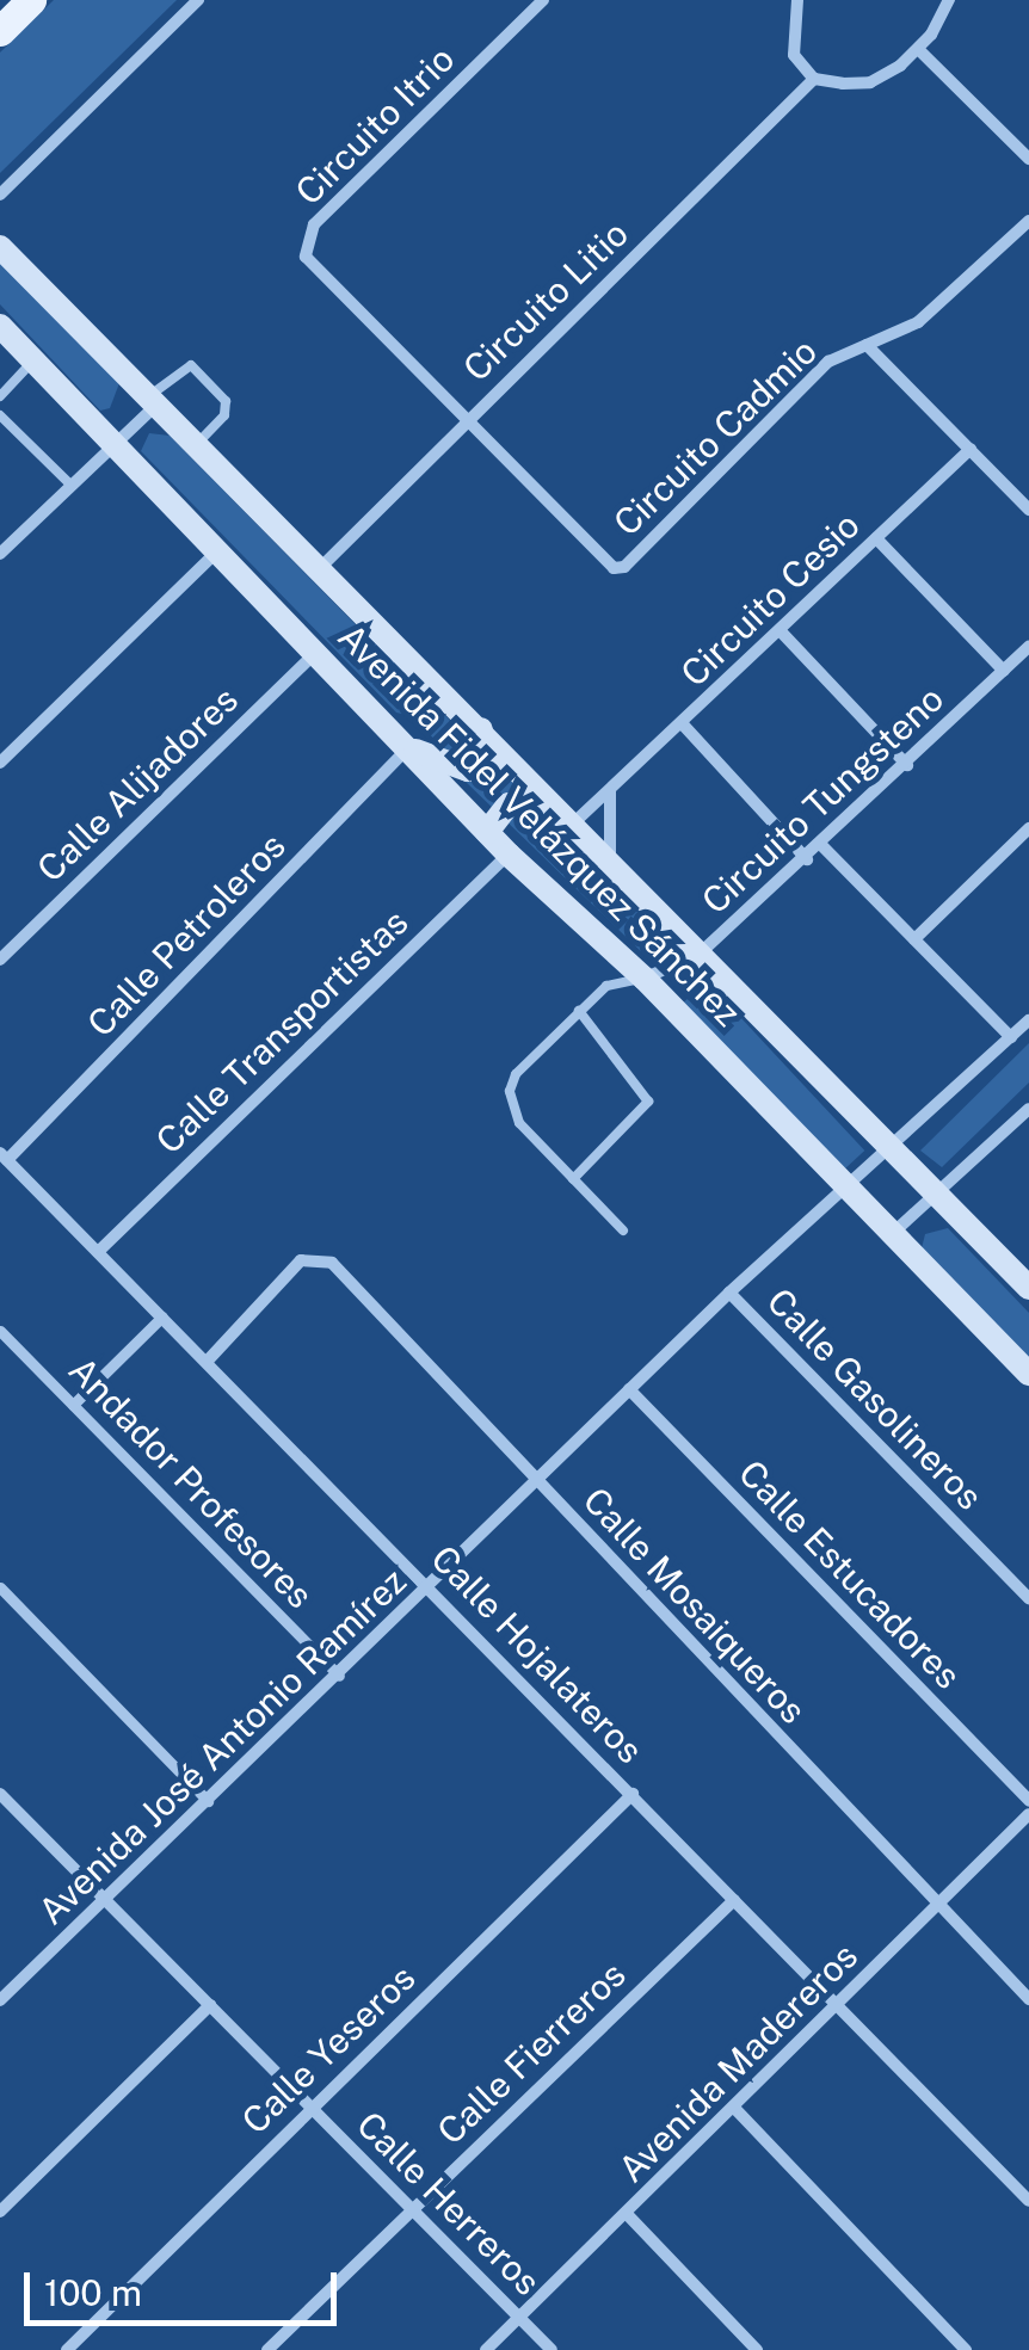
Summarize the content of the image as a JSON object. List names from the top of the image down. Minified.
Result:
{"streets":{"main road":["Avenida Fidel Velázquez Sánchez"],"street":["Circuito Itrio","Circuito Litio","Circuito Cadmio","Circuito Cesio","Calle Alijadores","Circuito Tungsteno","Calle Petroleros","Calle Transportistas","Calle Gasolineros","Andador Profesores","Calle Estucadores","Calle Mosaiqueros","Calle Hojalateros","Avenida José Antonio Ramírez","Calle Yeseros","Calle Fierreros","Avenida Madereros","Calle Herreros"]},"crossings":[["Circuito Itrio","Circuito Litio"],["Circuito Itrio","Circuito Cadmio"],["Circuito Litio","Circuito Cadmio"],["Circuito Litio","Avenida Fidel Velázquez Sánchez"],["Circuito Cesio","Avenida Fidel Velázquez Sánchez"],["Calle Alijadores","Avenida Fidel Velázquez Sánchez"],["Circuito Tungsteno","Avenida Fidel Velázquez Sánchez"],["Avenida Fidel Velázquez Sánchez","Calle Petroleros"],["Avenida Fidel Velázquez Sánchez","Calle Transportistas"],["Avenida Fidel Velázquez Sánchez","Avenida José Antonio Ramírez"],["Calle Petroleros","Calle Hojalateros"],["Calle Transportistas","Calle Hojalateros"],["Calle Gasolineros","Avenida José Antonio Ramírez"],["Andador Profesores","Avenida José Antonio Ramírez"],["Calle Estucadores","Avenida José Antonio Ramírez"],["Calle Mosaiqueros","Calle Hojalateros"],["Calle Mosaiqueros","Avenida José Antonio Ramírez"],["Calle Mosaiqueros","Avenida Madereros"],["Calle Hojalateros","Avenida José Antonio Ramírez"],["Calle Hojalateros","Calle Yeseros"],["Calle Hojalateros","Calle Fierreros"],["Calle Hojalateros","Avenida Madereros"],["Avenida José Antonio Ramírez","Calle Herreros"],["Calle Yeseros","Calle Herreros"],["Calle Fierreros","Calle Herreros"],["Avenida Madereros","Calle Herreros"]],"scale_bar":"100 m"}
